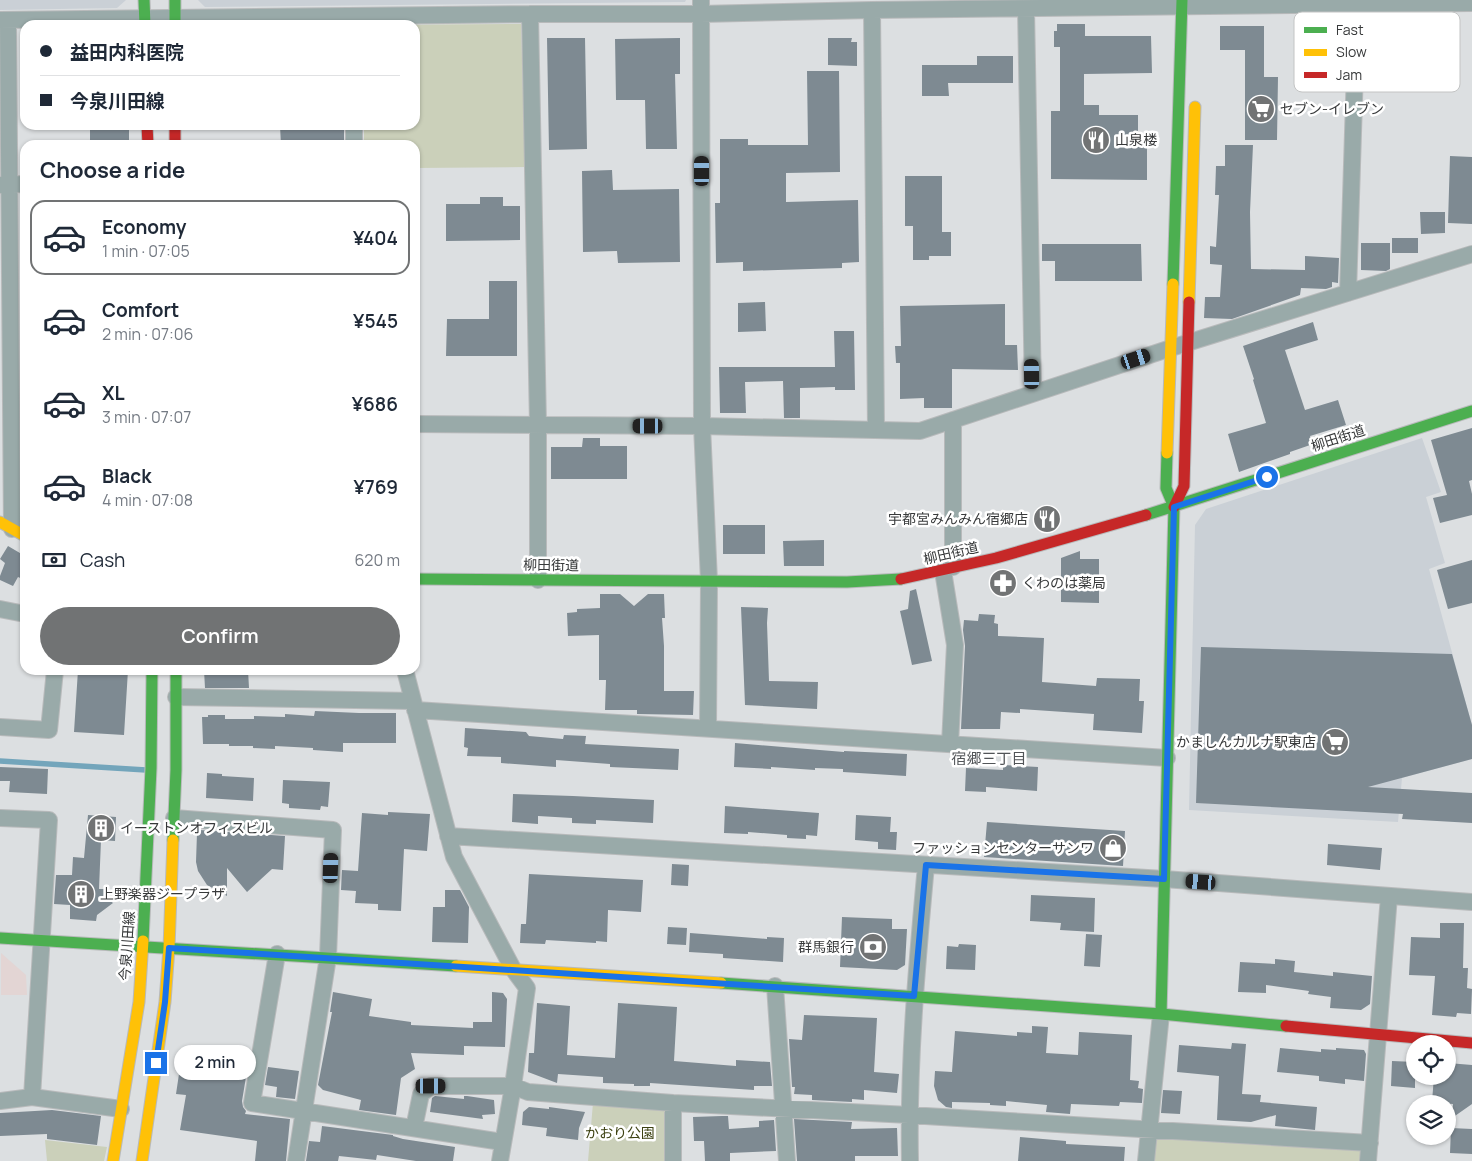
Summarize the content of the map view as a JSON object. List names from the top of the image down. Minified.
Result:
{"streets":{"street":["柳田街道","今泉川田線"]},"districts":["宿郷三丁目"],"parks":["かおり公園"],"places":{"supermarket":["セブン-イレブン","かましんカルナ駅東店"],"restaurant":["山泉楼","宇都宮みんみん宿郷店"],"pharmacy":["くわのは薬局"],"building":["イーストンオフィスビル","上野楽器ジープラザ"],"shop":["ファッションセンターサンワ"],"bank":["群馬銀行"]},"legend":["Fast","Slow","Jam"],"page":{"banner":["益田内科医院","今泉川田線"],"heading":"Choose a ride","list":[{"name":"Economy","note":"1 min · 07:05","value":"¥404"},{"name":"Comfort","note":"2 min · 07:06","value":"¥545"},{"name":"XL","note":"3 min · 07:07","value":"¥686"},{"name":"Black","note":"4 min · 07:08","value":"¥769"}],"pay":["Cash","620 m"],"buttons":"Confirm","bubble":"2 min"}}
